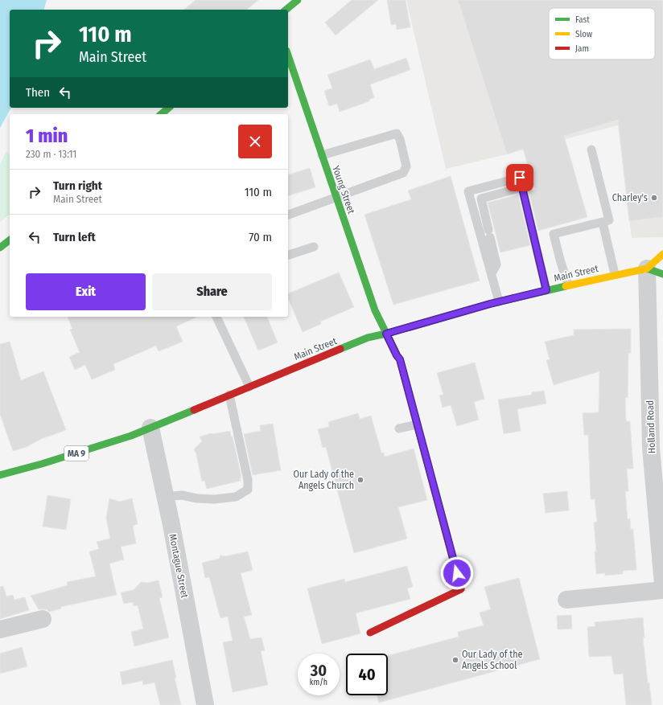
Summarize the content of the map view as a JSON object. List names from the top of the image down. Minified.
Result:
{"streets":{"main road":["Young Street","Main Street","MA 9"],"street":["Holland Road","Montague Street"]},"crossings":[["Young Street","Main Street"],["Main Street","Holland Road"],["Main Street","Montague Street"]],"places":["Charley's","Our Lady of the Angels Church","Our Lady of the Angels School"],"legend":["Fast","Slow","Jam"],"page":{"turn":["110 m","Main Street"],"then":"Then","heading":["1 min","230 m · 13:11"],"list":[{"name":"Turn right","note":"Main Street","value":"110 m"},{"name":"Turn left","value":"70 m"}],"buttons":["Exit","Share"],"speed":"30 km/h","limit":"40"}}
